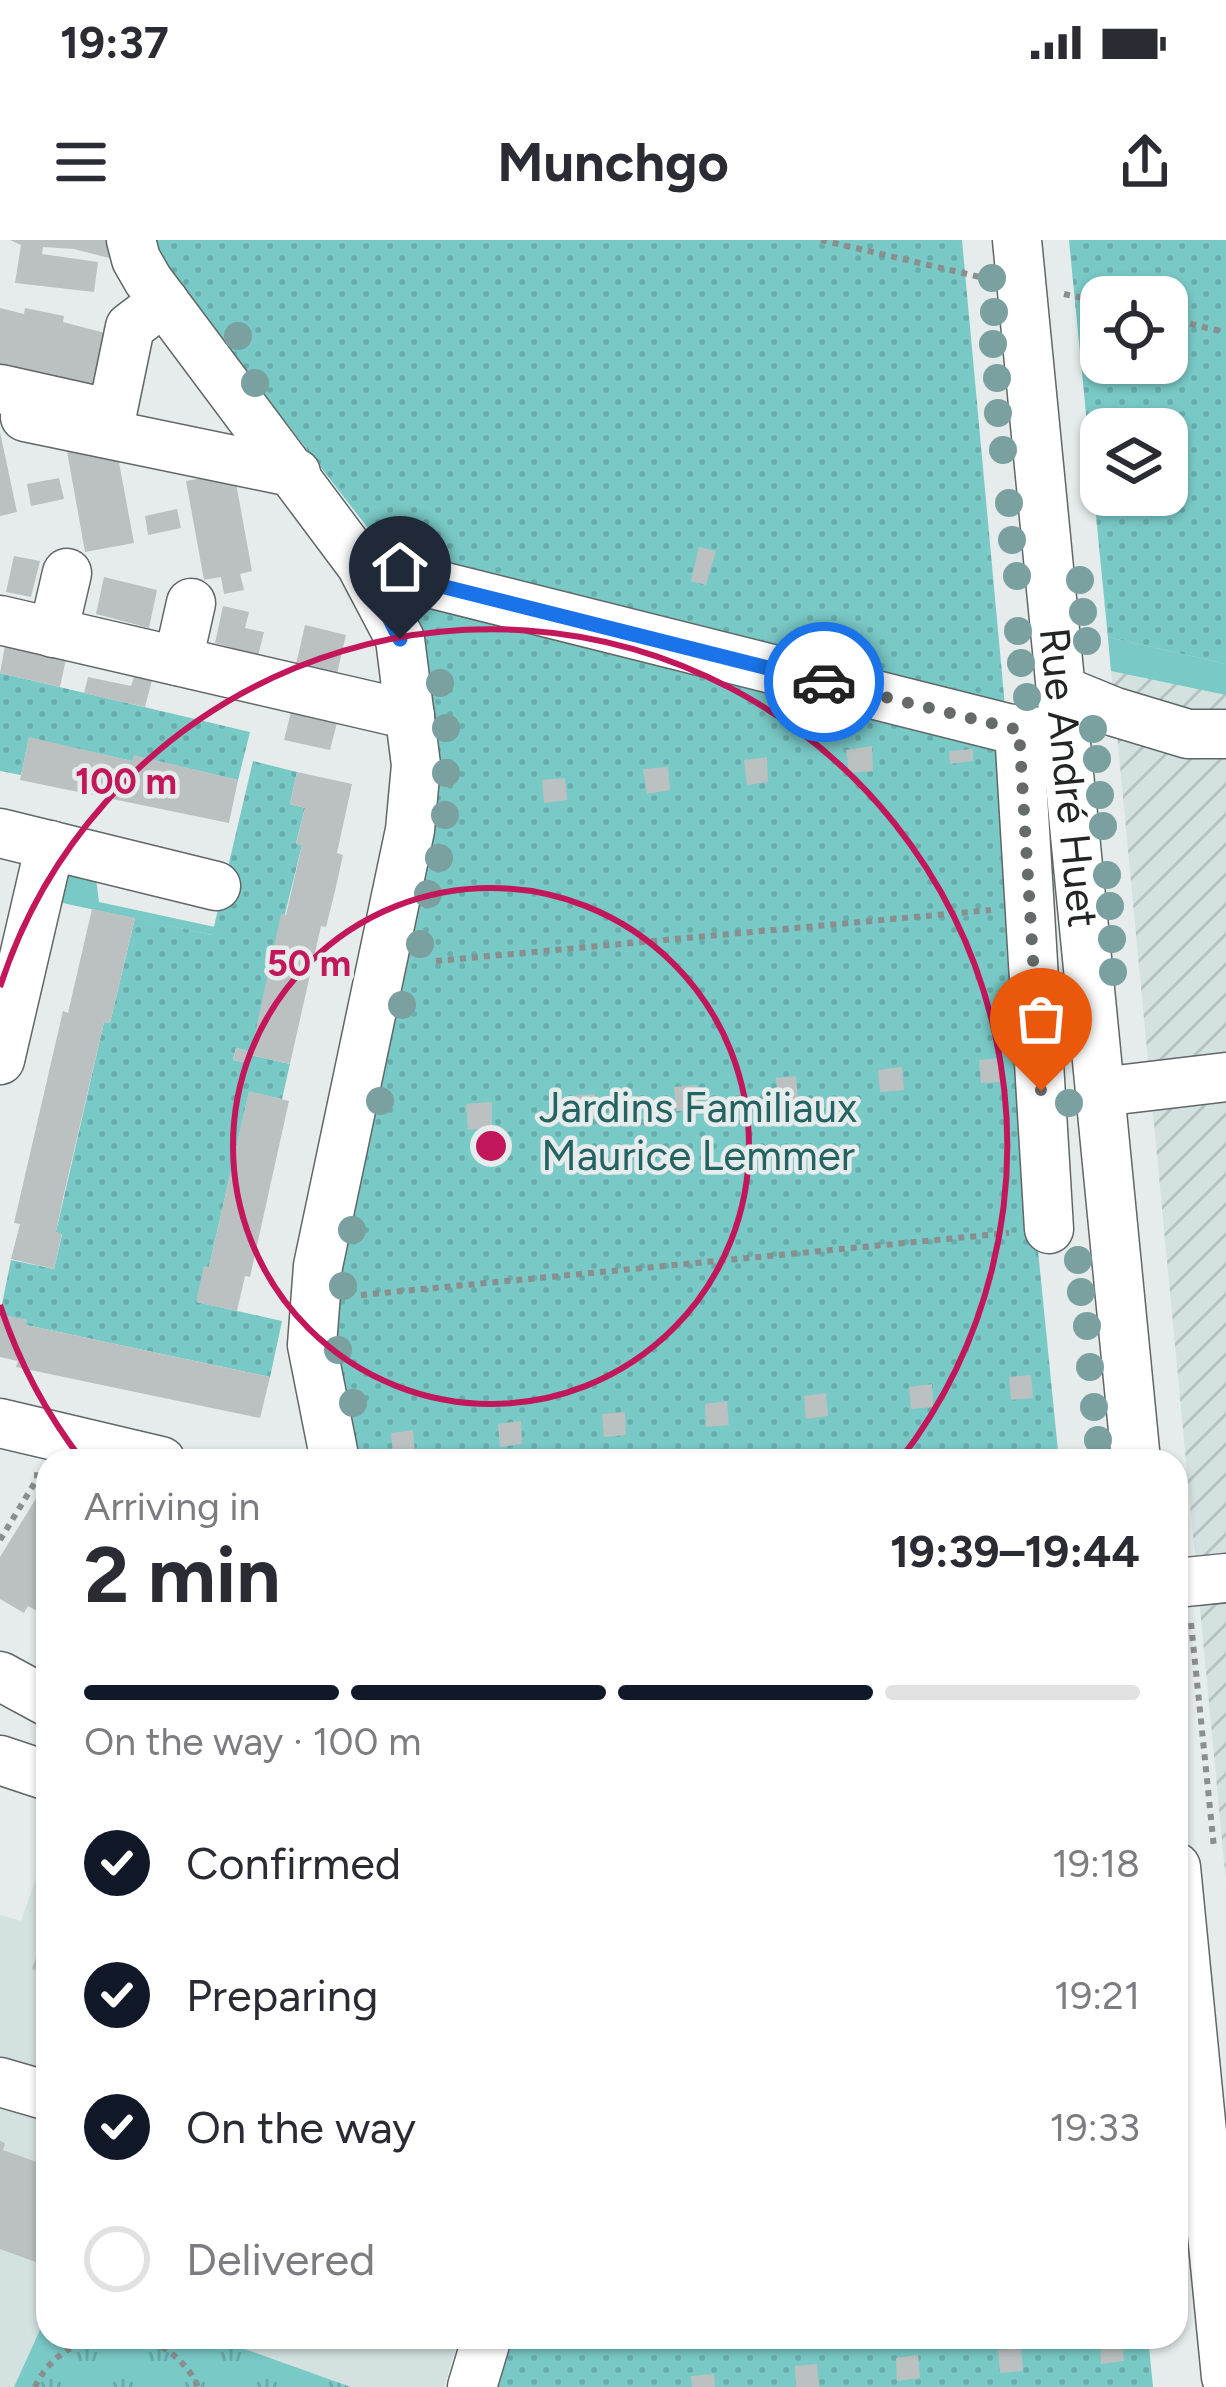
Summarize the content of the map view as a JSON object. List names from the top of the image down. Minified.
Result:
{"streets":{"street":["Rue André Huet"]},"parks":["Jardins Familiaux Maurice Lemmer"],"page":{"status":"19:37","header":"Munchgo","heading":["2 min","Arriving in","19:39–19:44"],"bar":"On the way · 100 m","list":[["Confirmed","19:18"],["Preparing","19:21"],["On the way","19:33"],"Delivered"]},"rings":["100 m","50 m"]}
